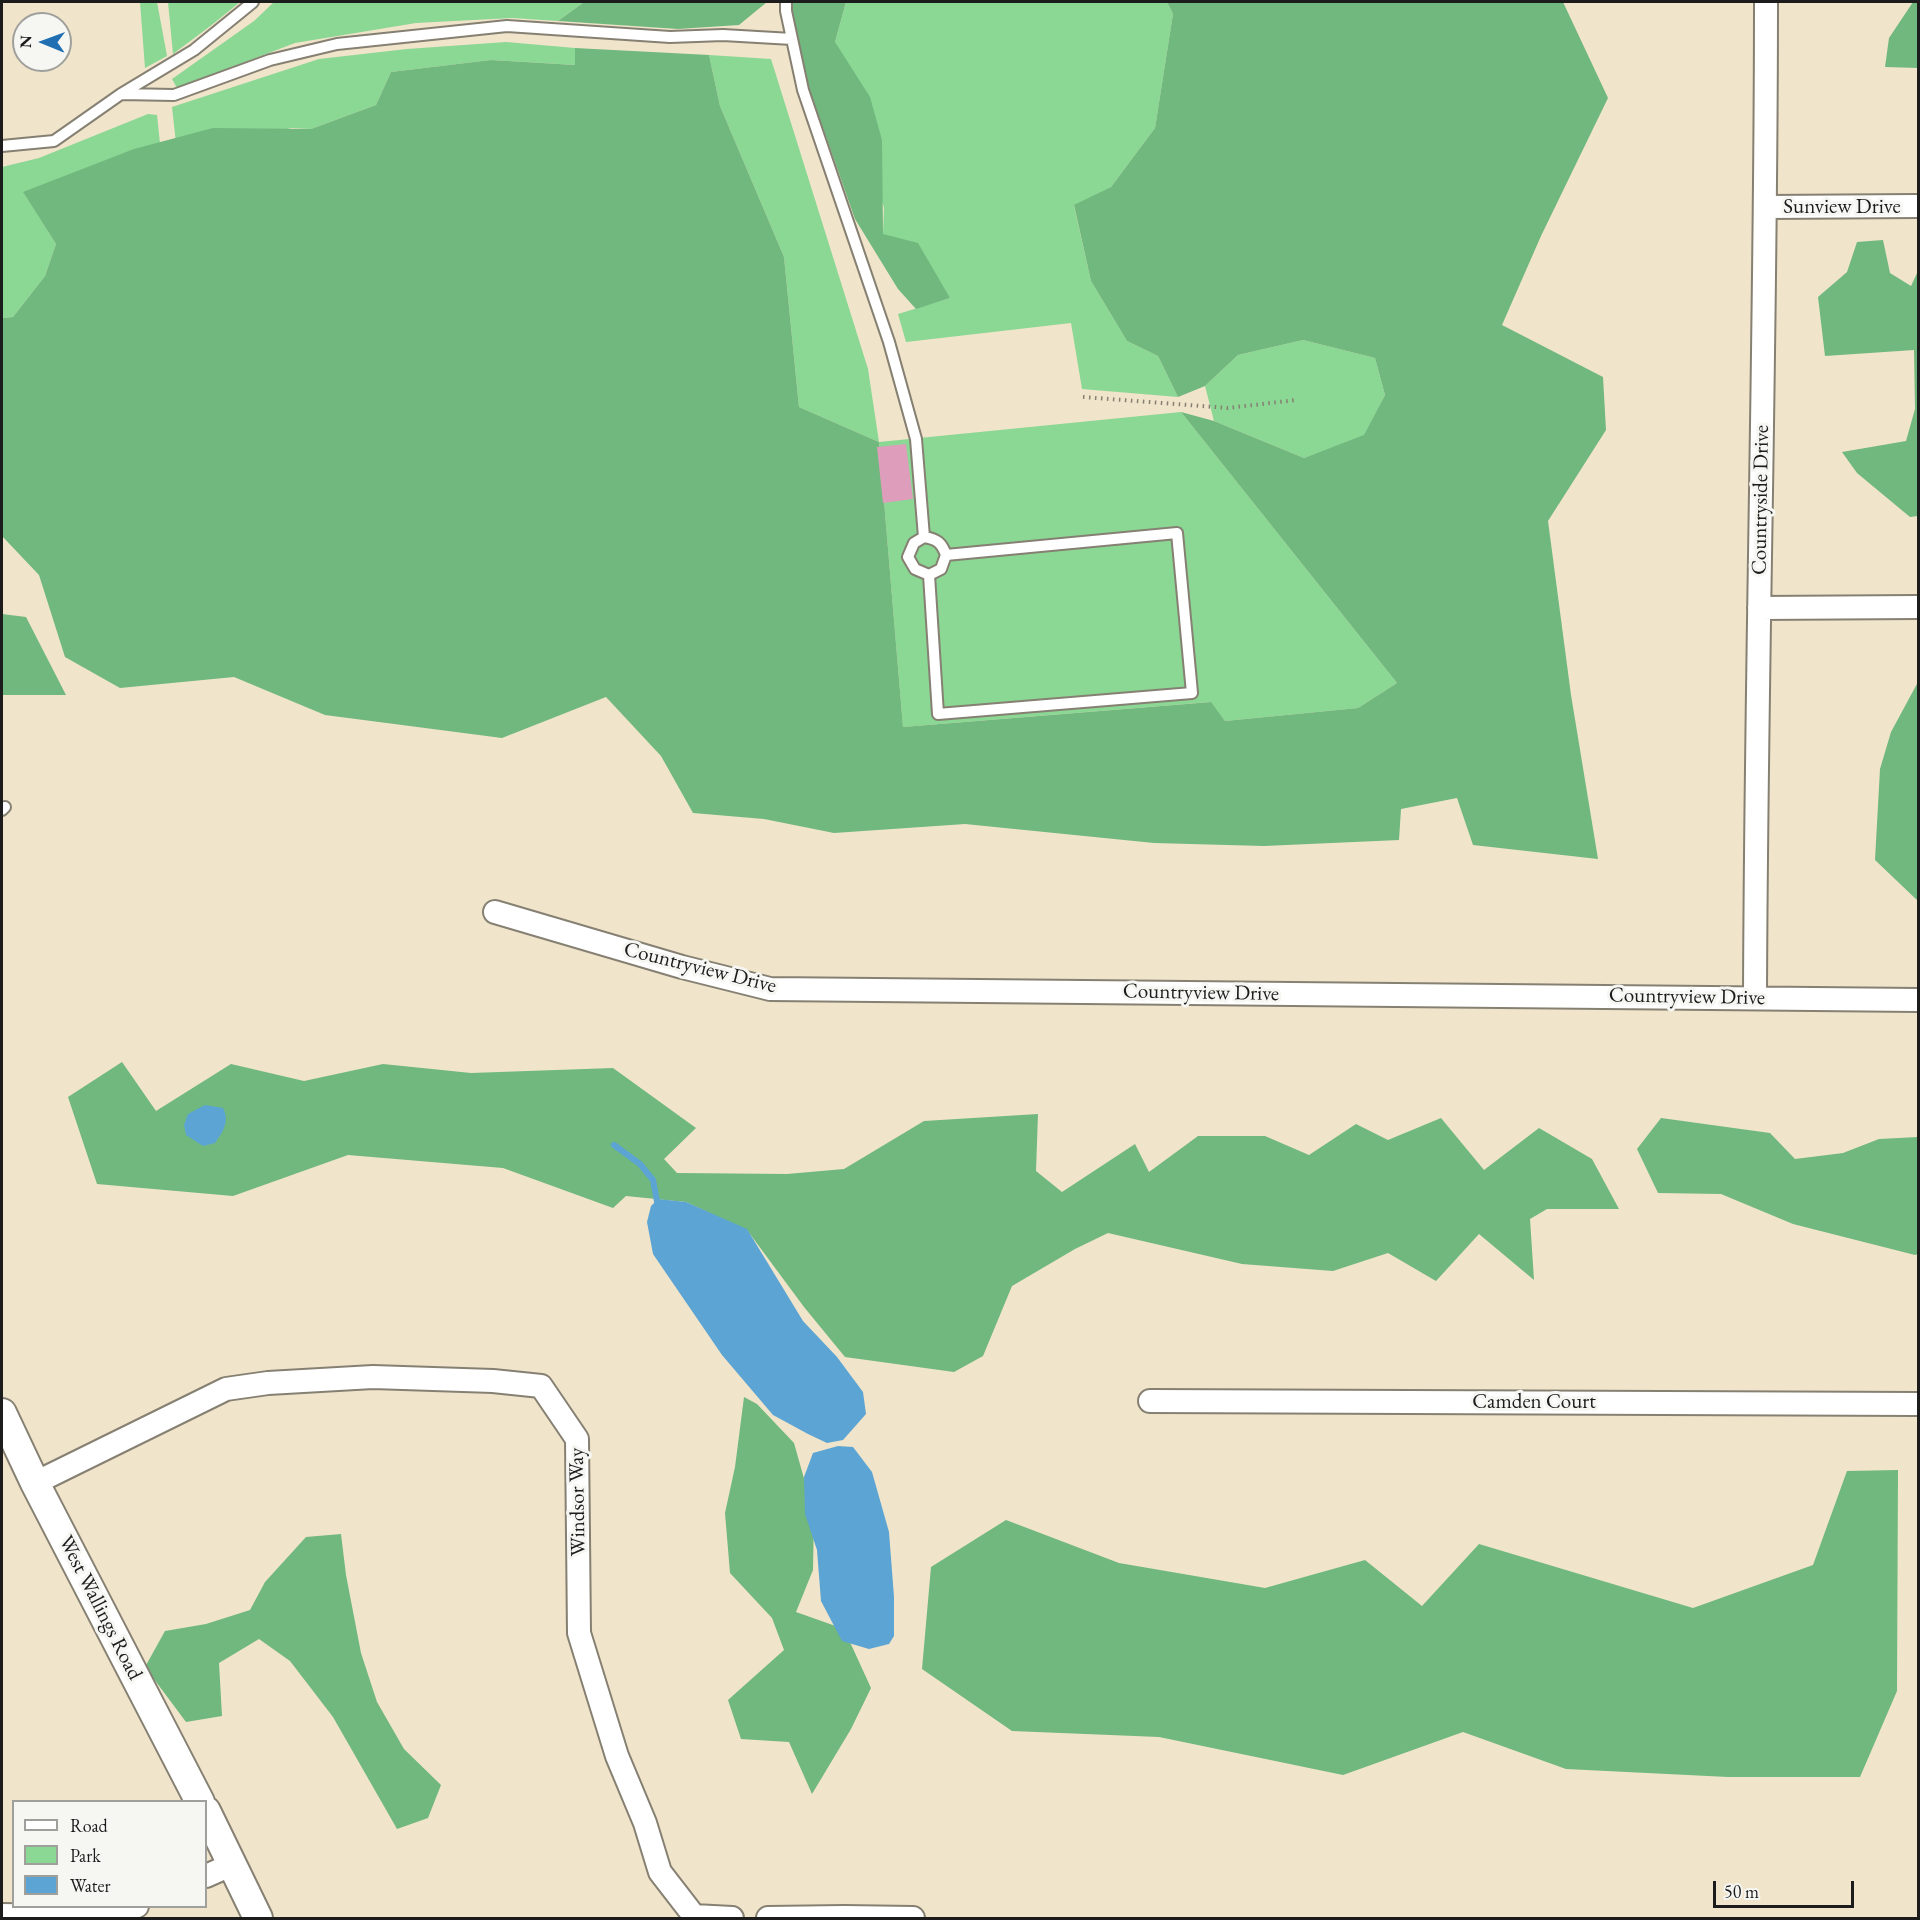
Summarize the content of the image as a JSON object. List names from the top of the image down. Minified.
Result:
{"streets":{"street":["Sunview Drive","Countryside Drive","Countryview Drive","Camden Court","Windsor Way","West Wallings Road"]},"crossings":[["Sunview Drive","Countryside Drive"],["Countryside Drive","Countryview Drive"],["Windsor Way","West Wallings Road"]],"legend":["Road","Park","Water"],"scale_bar":"50 m","north":"left"}
